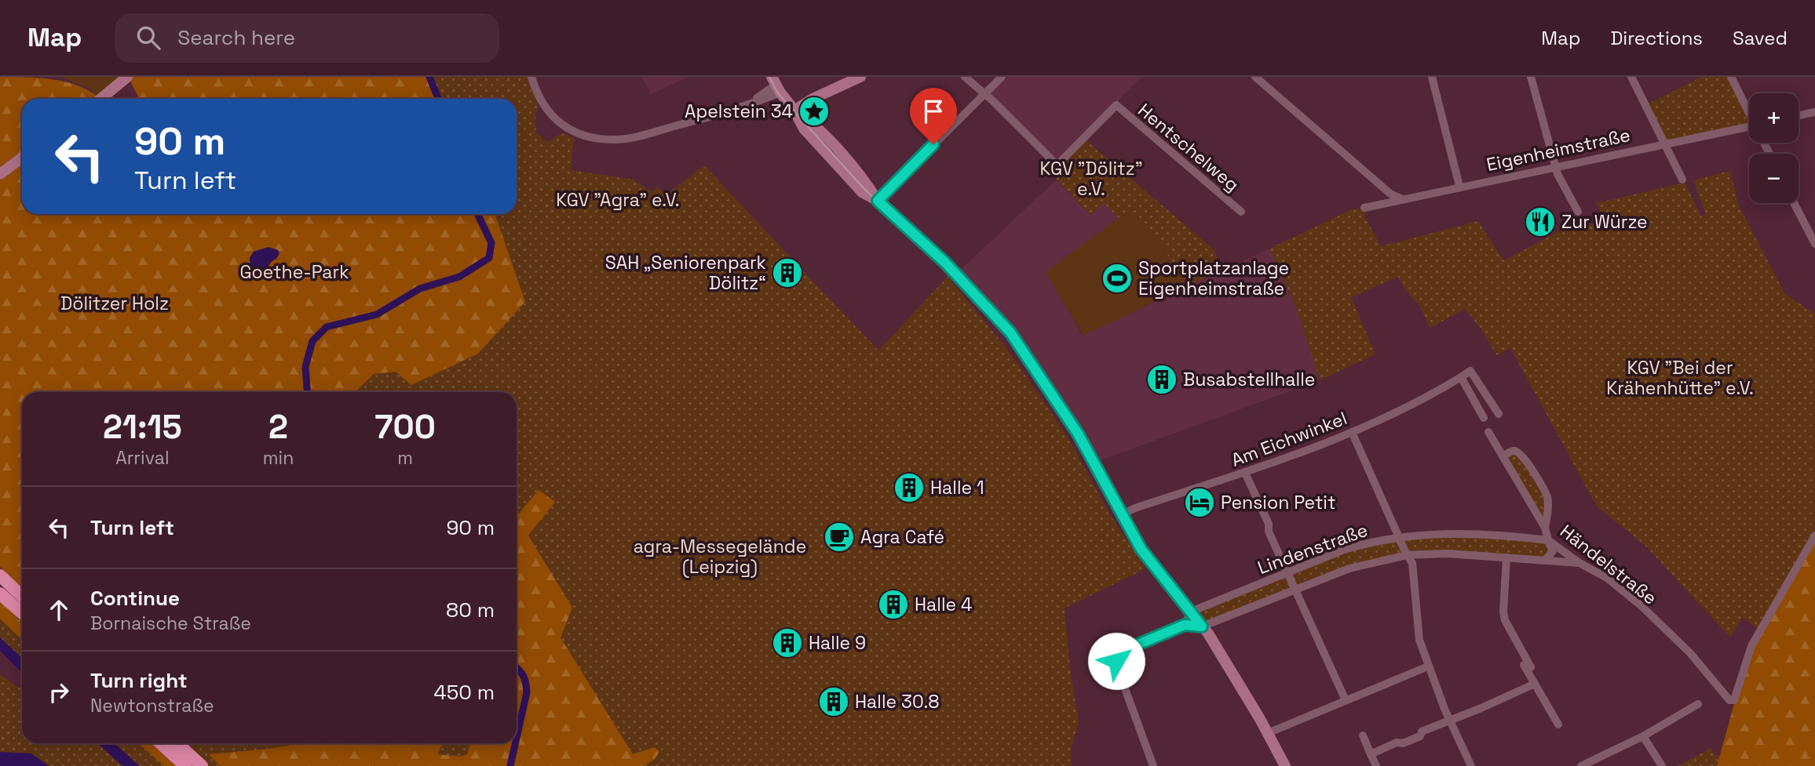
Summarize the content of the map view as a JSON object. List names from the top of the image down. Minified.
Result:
{"streets":{"street":["Hentschelweg","Eigenheimstraße","Am Eichwinkel","Lindenstraße","Händelstraße"]},"crossings":[["Lindenstraße","Händelstraße"]],"parks":["KGV \"Dölitz\" e.V.","KGV \"Agra\" e.V.","Goethe-Park","Dölitzer Holz","KGV \"Bei der Krähenhütte\" e.V.","agra-Messegelände (Leipzig)"],"places":{"place":["Apelstein 34"],"restaurant":["Zur Würze"],"building":["SAH „Seniorenpark Dölitz“","Busabstellhalle","Halle 1","Halle 4","Halle 9","Halle 30.8"],"sports":["Sportplatzanlage Eigenheimstraße"],"hotel":["Pension Petit"],"cafe":["Agra Café"]},"page":{"header":"Map","search":"Search here","nav":["Map","Directions","Saved"],"map_buttons":["+","−"],"turn":["90 m","Turn left"],"eta":["21:15","Arrival","2","min","700","m"],"list":[{"name":"Turn left","value":"90 m"},{"name":"Continue","note":"Bornaische Straße","value":"80 m"},{"name":"Turn right","note":"Newtonstraße","value":"450 m"}]}}
